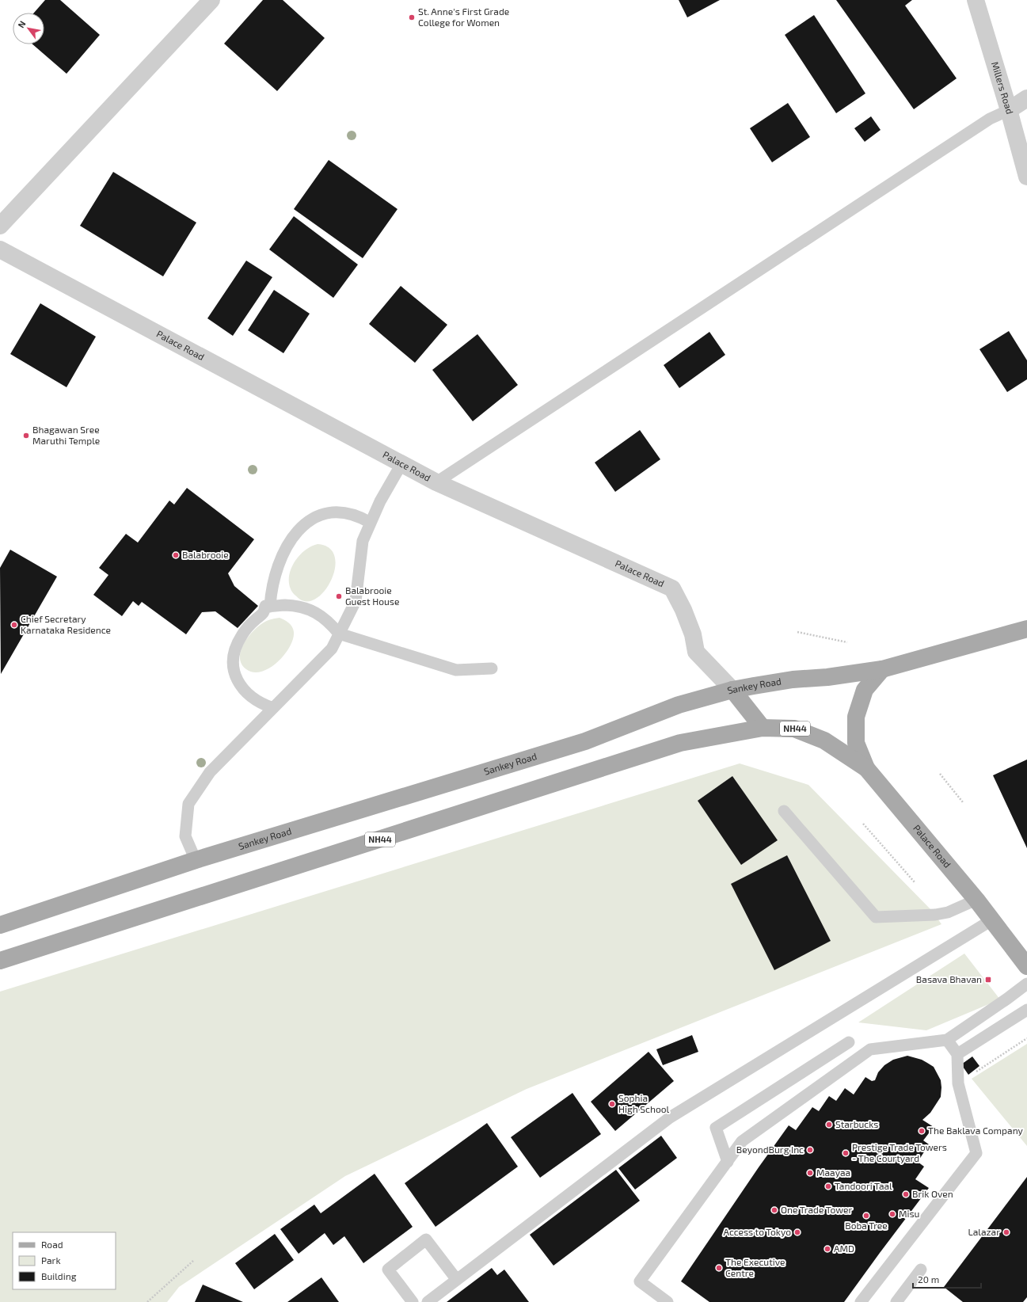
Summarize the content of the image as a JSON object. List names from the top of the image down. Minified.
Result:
{"streets":{"main road":["Palace Road","Sankey Road","NH44"],"street":["Millers Road"]},"crossings":[["Palace Road","Sankey Road"],["Palace Road","NH44"]],"places":{"other":["St. Anne's First Grade College for Women","Bhagawan Sree Maruthi Temple","Balabrooie","Balabrooie Guest House","Chief Secretary Karnataka Residence","Sophia High School","Starbucks","The Baklava Company","BeyondBurg Inc","Prestige Trade Towers - The Courtyard","Maayaa","Tandoori Taal","Brik Oven","One Trade Tower","Misu","Boba Tree","Access to Tokyo","Lalazar","AMD","The Executive Centre"],"transit":["Basava Bhavan"]},"legend":["Road","Park","Building"],"scale_bar":"20 m","north":"top left"}
